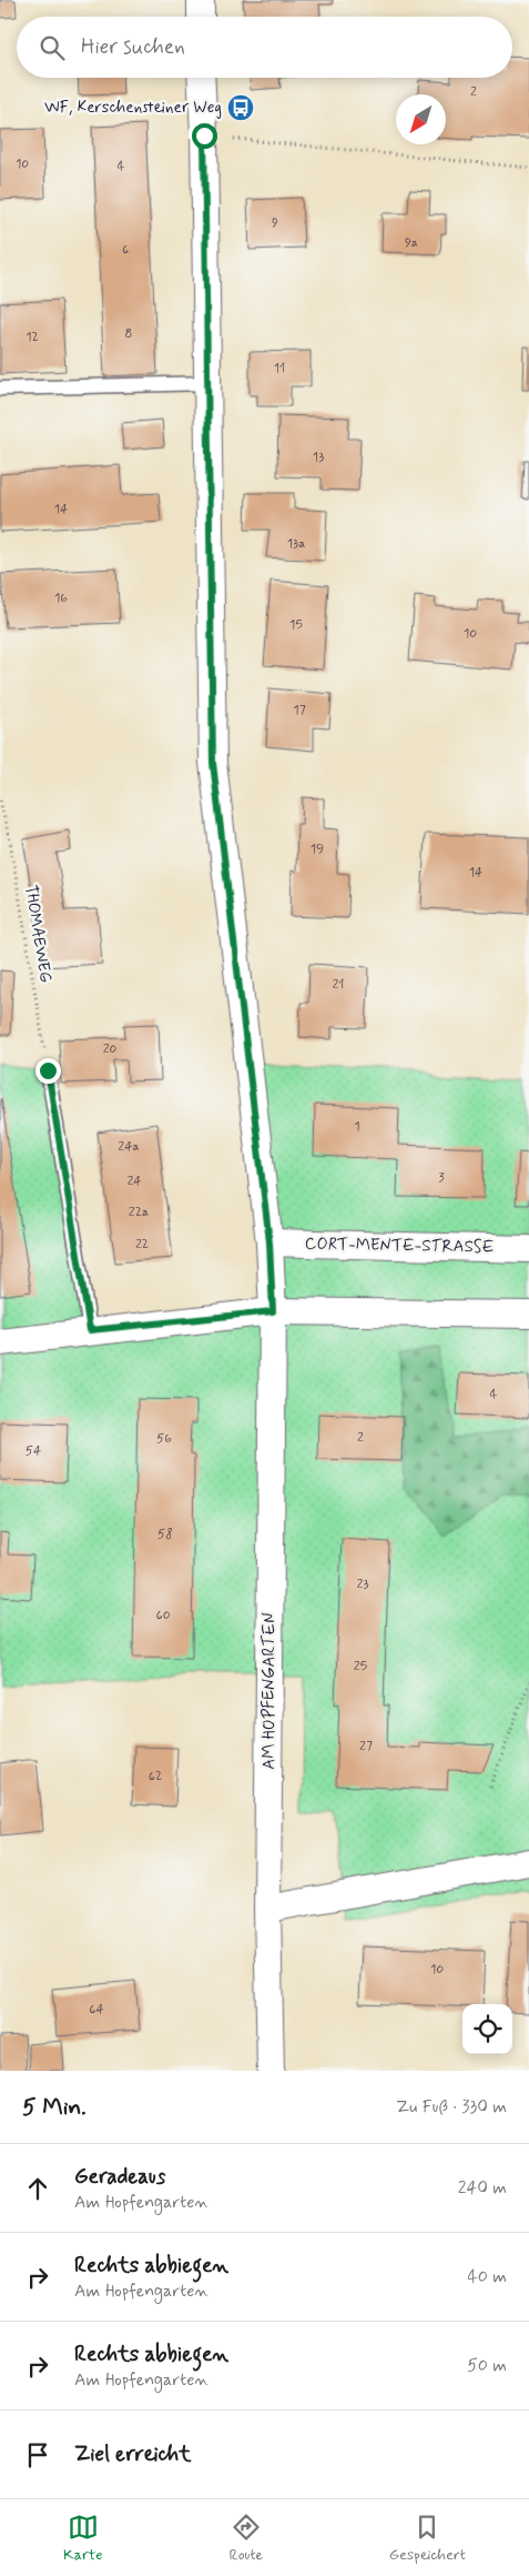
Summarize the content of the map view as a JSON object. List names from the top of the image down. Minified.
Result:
{"streets":{"street":["CORT-MENTE-STRASSE","AM HOPFENGARTEN"],"path":["THOMAEWEG"]},"crossings":[["CORT-MENTE-STRASSE","AM HOPFENGARTEN"]],"places":{"bus stop":["WF, Kerschensteiner Weg"]},"house_numbers":["2","10","4","9","9a","6","8","12","11","13","14","13a","16","15","10","17","19","14","21","20","1","24a","3","24","22a","22","4","2","56","54","58","23","60","25","27","62","10","64"],"north":"bottom left","page":{"search":"Hier suchen","heading":["5 Min.","Zu Fuß · 330 m"],"list":[["Geradeaus","Am Hopfengarten","240 m"],["Rechts abbiegen","Am Hopfengarten","40 m"],["Rechts abbiegen","Am Hopfengarten","50 m"],"Ziel erreicht"],"nav":["Karte","Route","Gespeichert"]}}
